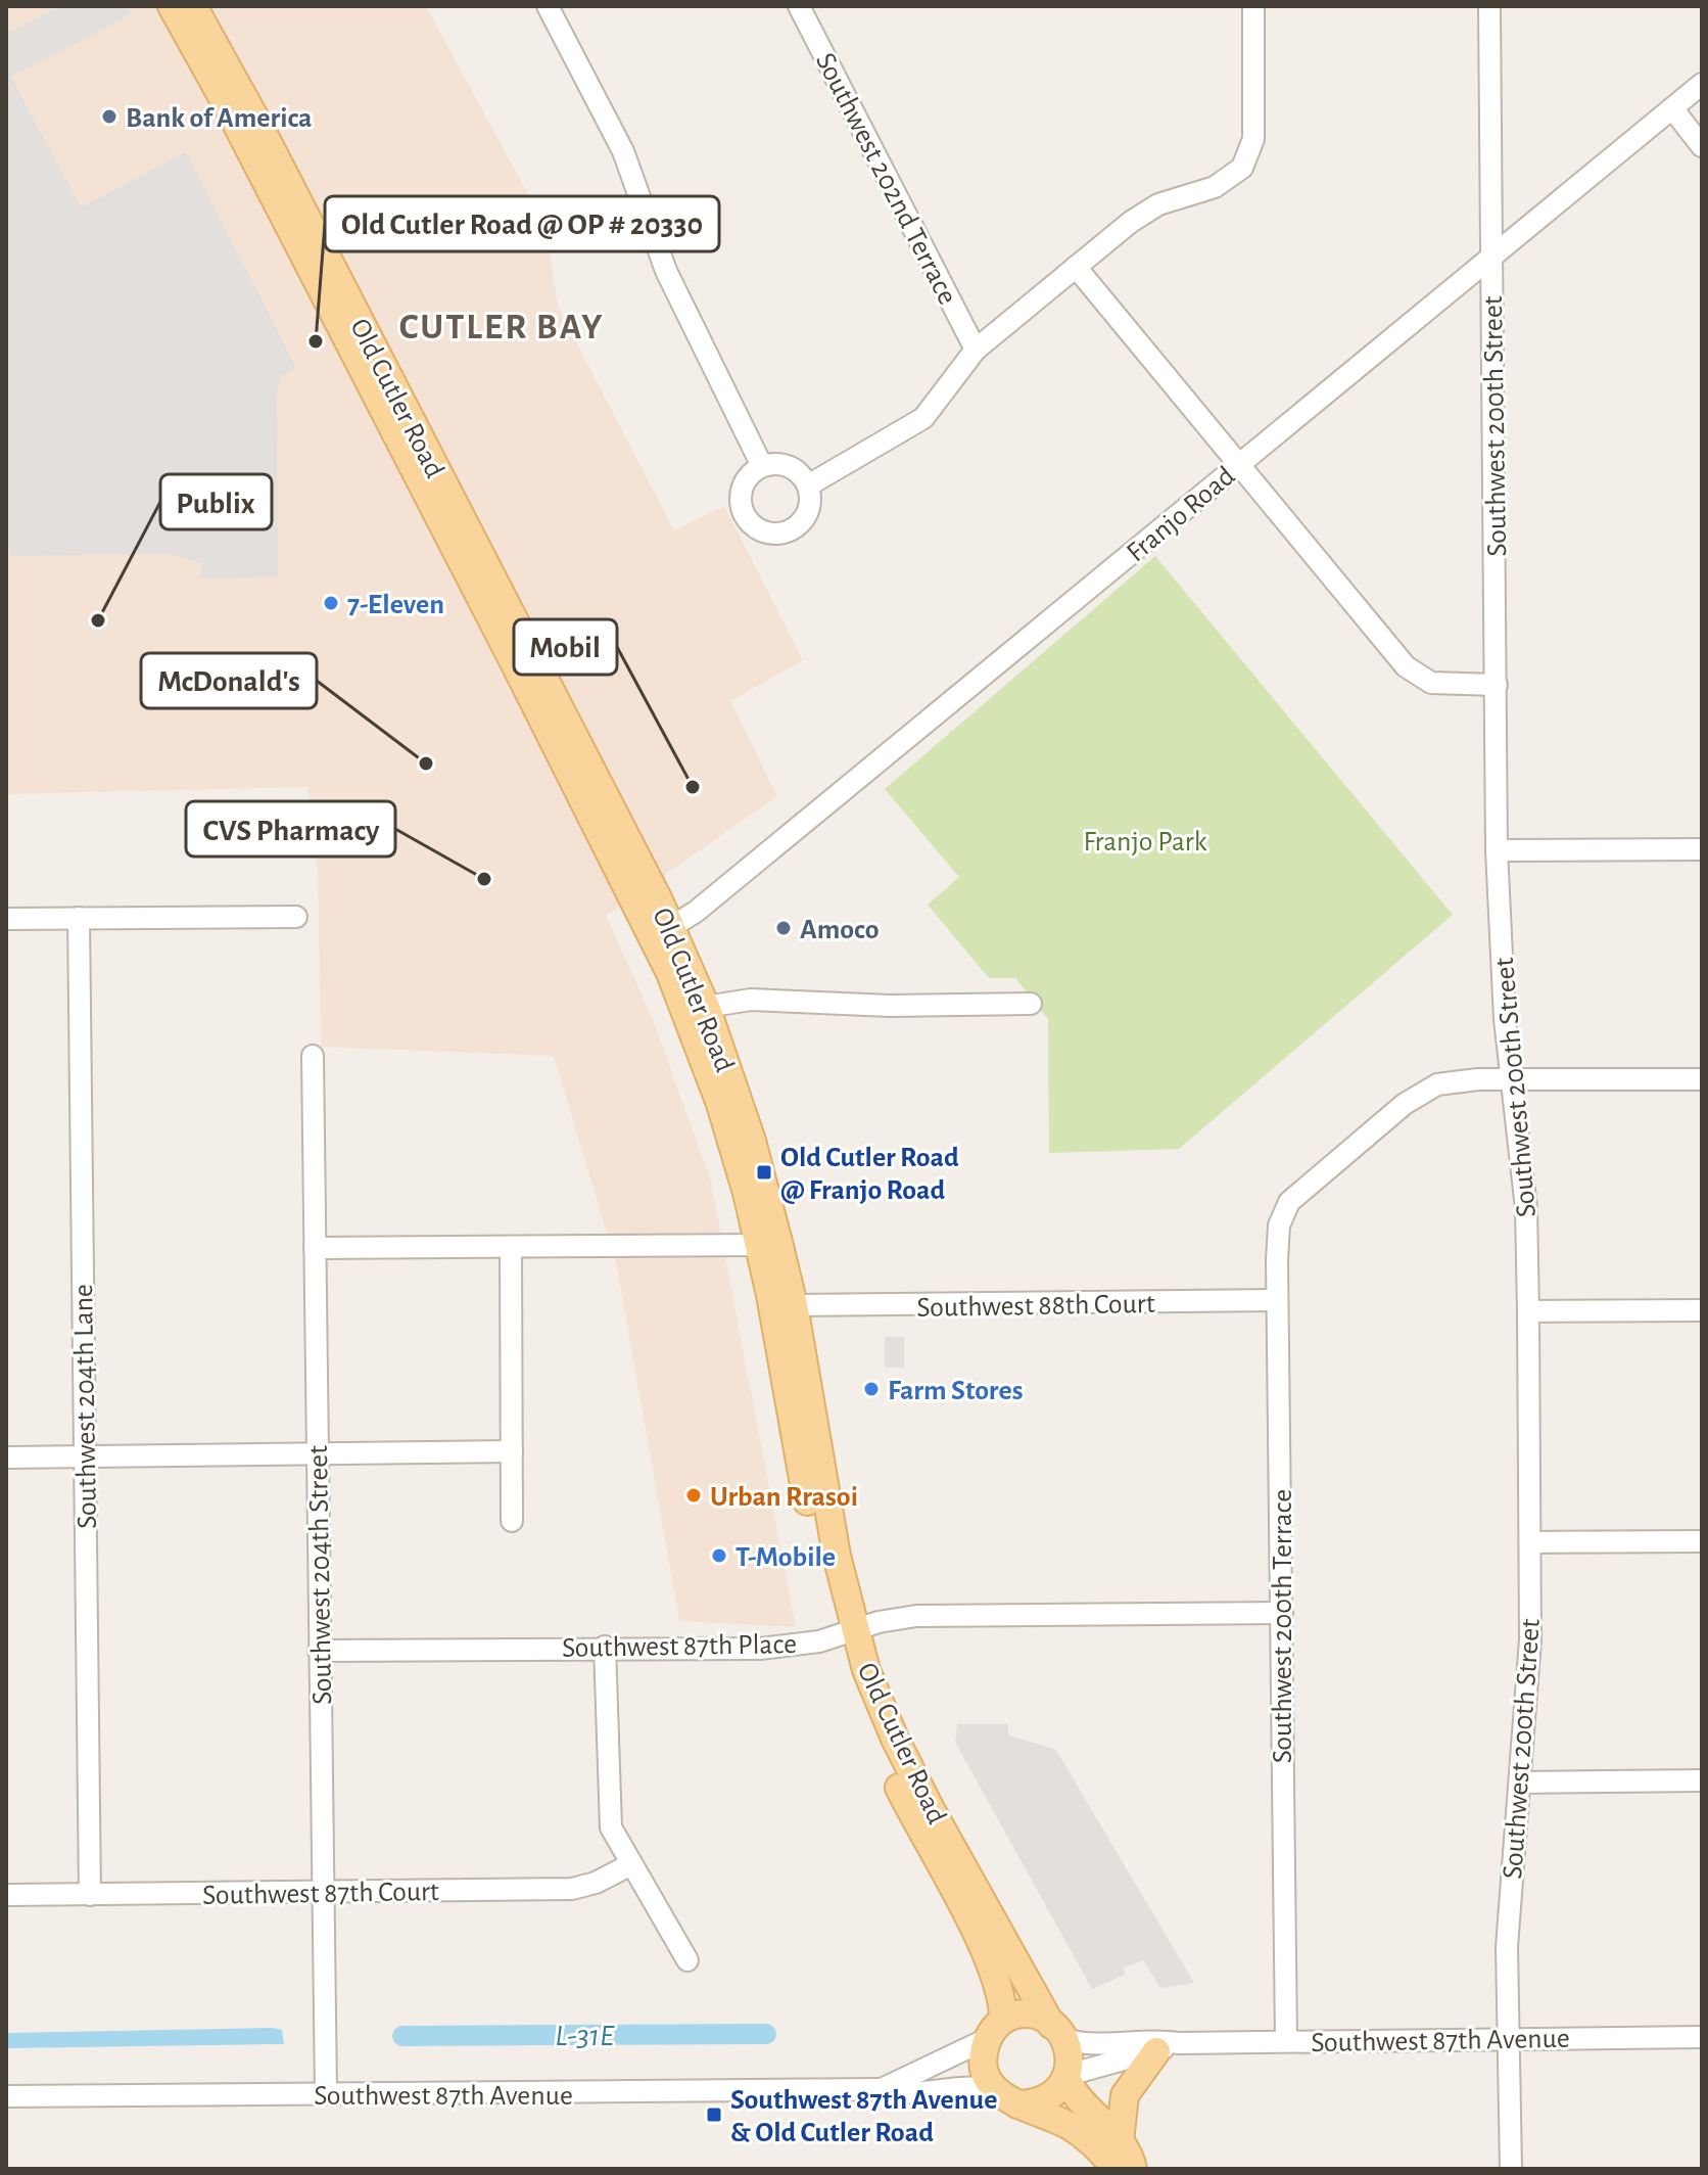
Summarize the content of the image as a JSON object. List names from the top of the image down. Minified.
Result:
{"streets":{"main road":["Old Cutler Road"],"street":["Southwest 202nd Terrace","Southwest 200th Street","Franjo Road","Southwest 88th Court","Southwest 204th Lane","Southwest 204th Street","Southwest 200th Terrace","Southwest 87th Place","Southwest 87th Court","Southwest 87th Avenue"]},"crossings":[["Old Cutler Road","Franjo Road"],["Old Cutler Road","Southwest 88th Court"],["Old Cutler Road","Southwest 87th Place"],["Old Cutler Road","Southwest 87th Avenue"],["Southwest 200th Street","Franjo Road"],["Southwest 200th Street","Southwest 200th Terrace"],["Southwest 200th Street","Southwest 87th Avenue"],["Southwest 88th Court","Southwest 200th Terrace"],["Southwest 204th Lane","Southwest 87th Court"],["Southwest 204th Street","Southwest 87th Place"],["Southwest 204th Street","Southwest 87th Court"],["Southwest 204th Street","Southwest 87th Avenue"],["Southwest 200th Terrace","Southwest 87th Place"],["Southwest 200th Terrace","Southwest 87th Avenue"]],"districts":["CUTLER BAY"],"water":["L-31E"],"parks":["Franjo Park"],"places":{"other":["Bank of America","Old Cutler Road @ OP # 20330","7-Eleven","Publix","McDonald's","Mobil","CVS Pharmacy","Amoco","Farm Stores","Urban Rrasoi","T-Mobile"],"transit":["Old Cutler Road @ Franjo Road","Southwest 87th Avenue & Old Cutler Road"]}}
